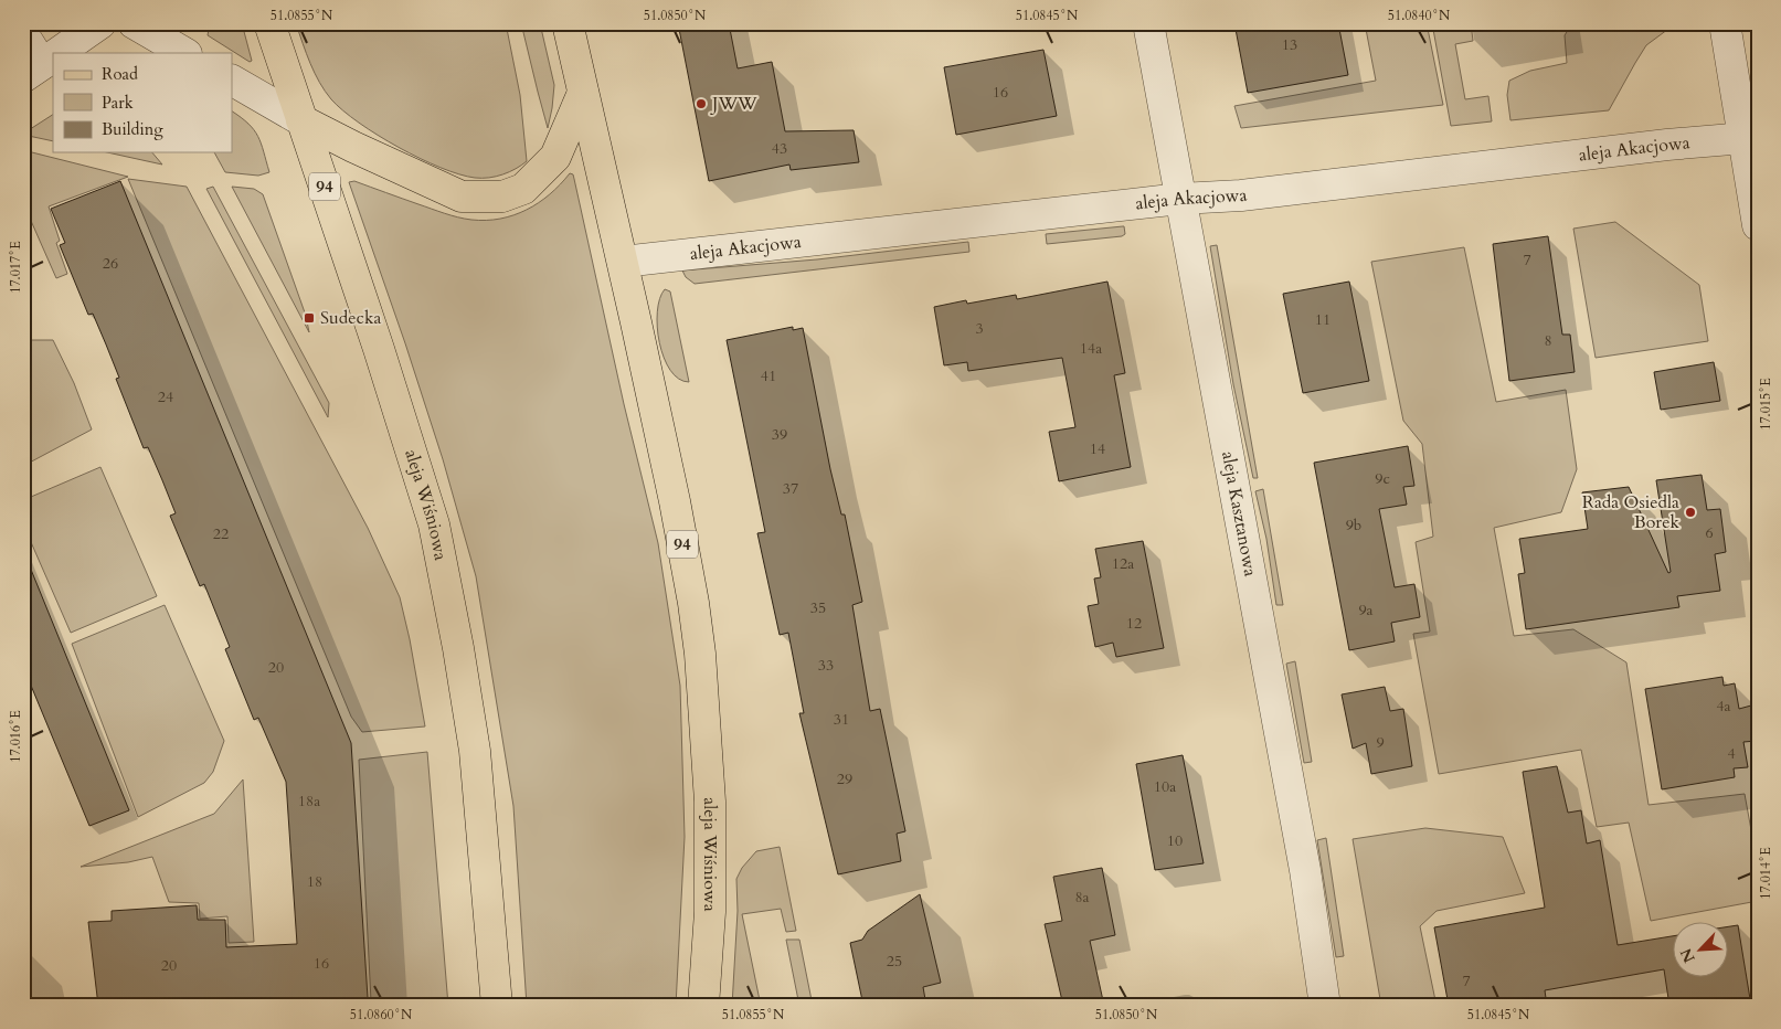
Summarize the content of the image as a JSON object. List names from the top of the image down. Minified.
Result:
{"streets":{"main road":["94","aleja Wiśniowa"],"street":["aleja Akacjowa","aleja Kasztanowa"]},"crossings":[["aleja Akacjowa","aleja Wiśniowa"],["aleja Akacjowa","aleja Kasztanowa"]],"places":{"other":["JWW","Rada Osiedla Borek"],"transit":["Sudecka"]},"house_numbers":["13","16","43","7","26","11","3","8","14a","41","24","39","14","9c","37","9b","6","22","12a","35","9a","12","33","20","4a","31","9","4","29","10a","18a","10","18","8a","25","16","20","7"],"legend":["Road","Park","Building"],"north":"bottom left","coordinates":["51.0855°N","51.0850°N","51.0845°N","51.0840°N","17.017°E","17.015°E","17.016°E","17.014°E","51.0860°N"]}
